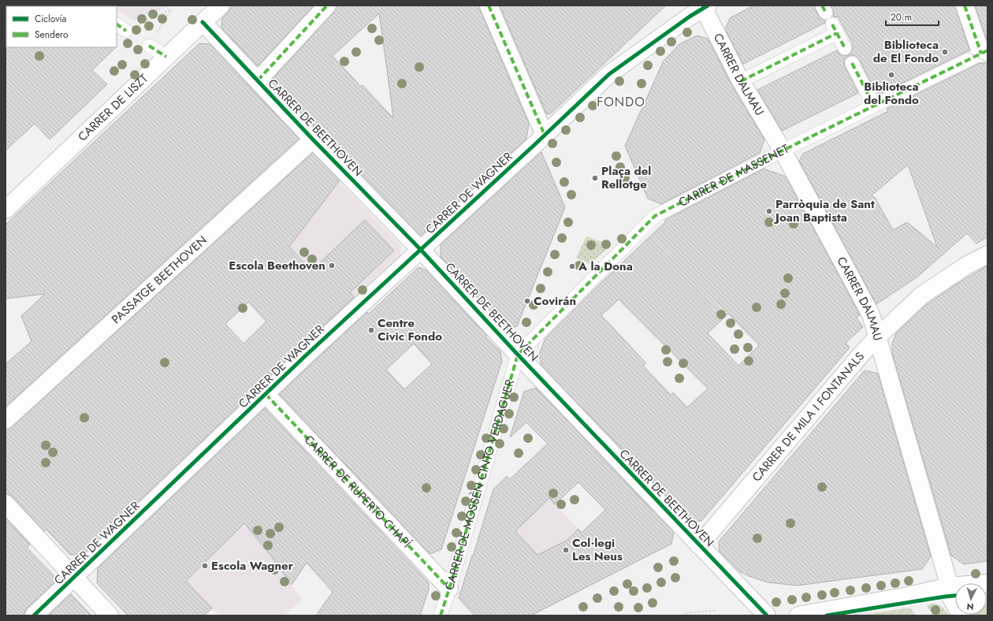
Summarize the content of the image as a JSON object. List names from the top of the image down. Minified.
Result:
{"streets":{"street":["CARRER DALMAU","CARRER DE LISZT","CARRER DE BEETHOVEN","CARRER DE MASSENET","CARRER DE WAGNER","PASSATGE BEETHOVEN","CARRER DE MILA I FONTANALS","CARRER DE MOSSÈN CINTO VERDAGUER","CARRER DE RUPERTO CHAPÍ"]},"crossings":[["CARRER DALMAU","CARRER DE MASSENET"],["CARRER DALMAU","CARRER DE MILA I FONTANALS"],["CARRER DE LISZT","CARRER DE BEETHOVEN"],["CARRER DE BEETHOVEN","CARRER DE MASSENET"],["CARRER DE BEETHOVEN","CARRER DE WAGNER"],["CARRER DE BEETHOVEN","PASSATGE BEETHOVEN"],["CARRER DE BEETHOVEN","CARRER DE MILA I FONTANALS"],["CARRER DE BEETHOVEN","CARRER DE MOSSÈN CINTO VERDAGUER"],["CARRER DE MASSENET","CARRER DE MOSSÈN CINTO VERDAGUER"],["CARRER DE WAGNER","CARRER DE RUPERTO CHAPÍ"],["CARRER DE MOSSÈN CINTO VERDAGUER","CARRER DE RUPERTO CHAPÍ"]],"districts":["FONDO"],"places":["Biblioteca de El Fondo","Biblioteca del Fondo","Plaça del Rellotge","Parròquia de Sant Joan Baptista","Escola Beethoven","A la Dona","Covirán","Centre Civic Fondo","Col·legi Les Neus","Escola Wagner"],"legend":["Ciclovía","Sendero"],"scale_bar":"20 m","north":"bottom"}
